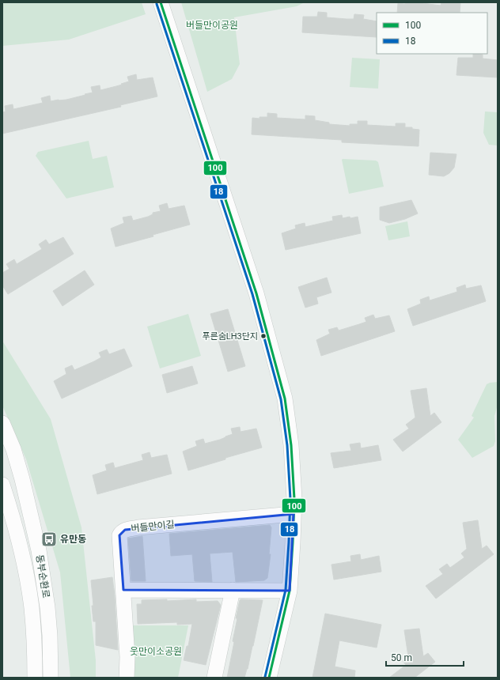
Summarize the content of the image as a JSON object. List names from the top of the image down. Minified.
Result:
{"streets":{"street":["버들만이길","동부순환로"]},"parks":["버들만이공원","웃만이소공원"],"places":{"other":["푸른숨LH3단지"],"bus stop":["유만동"]},"lines":["transit line 100","transit line 18"],"legend":["100","18"],"scale_bar":"50 m"}
